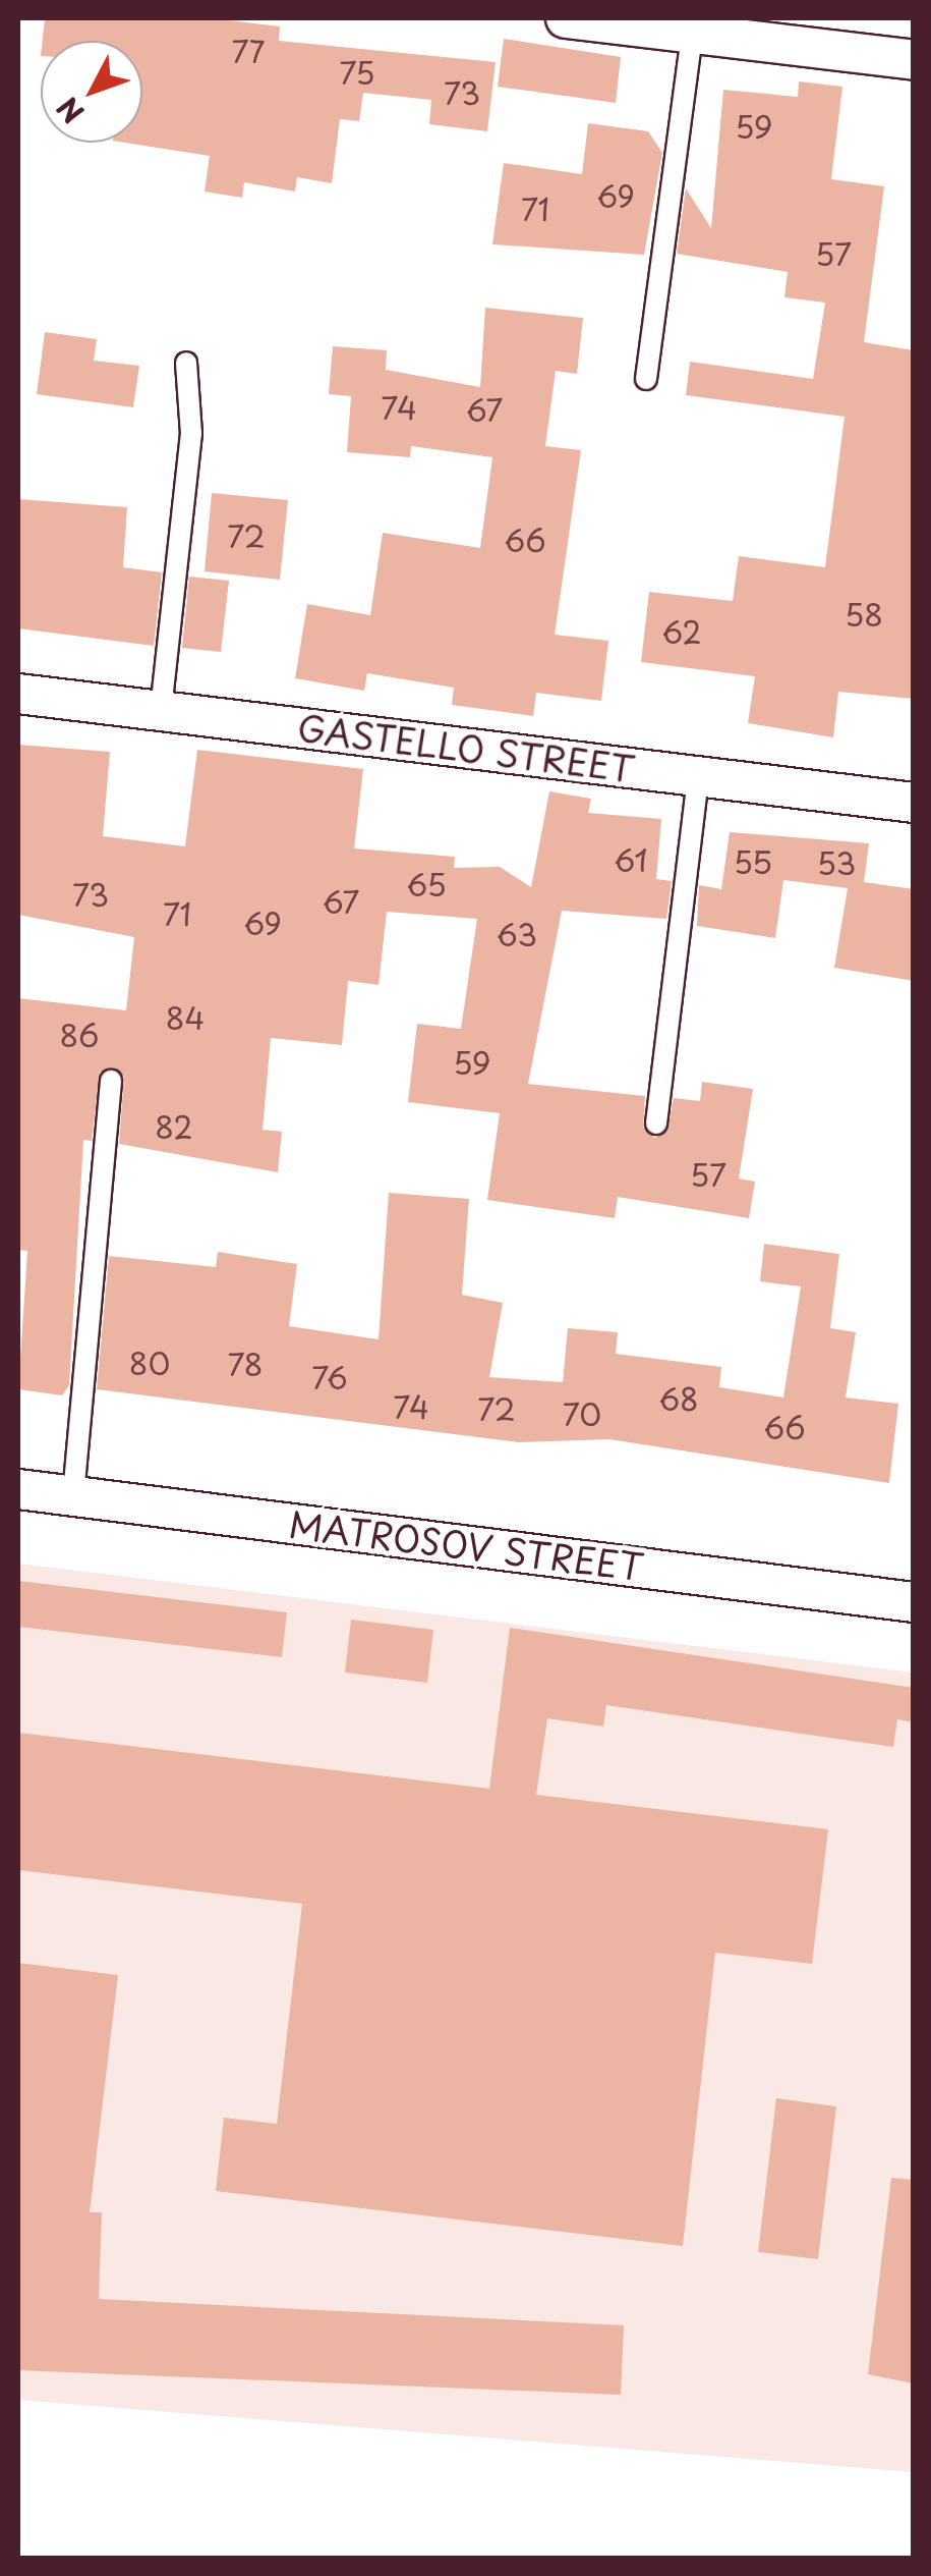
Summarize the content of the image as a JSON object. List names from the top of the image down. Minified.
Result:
{"streets":{"street":["GASTELLO STREET","MATROSOV STREET"]},"house_numbers":["77","75","73","59","69","71","57","74","67","72","66","58","62","61","55","53","65","73","67","71","69","63","84","86","59","82","57","80","78","76","68","74","72","70","66"],"north":"bottom left"}
